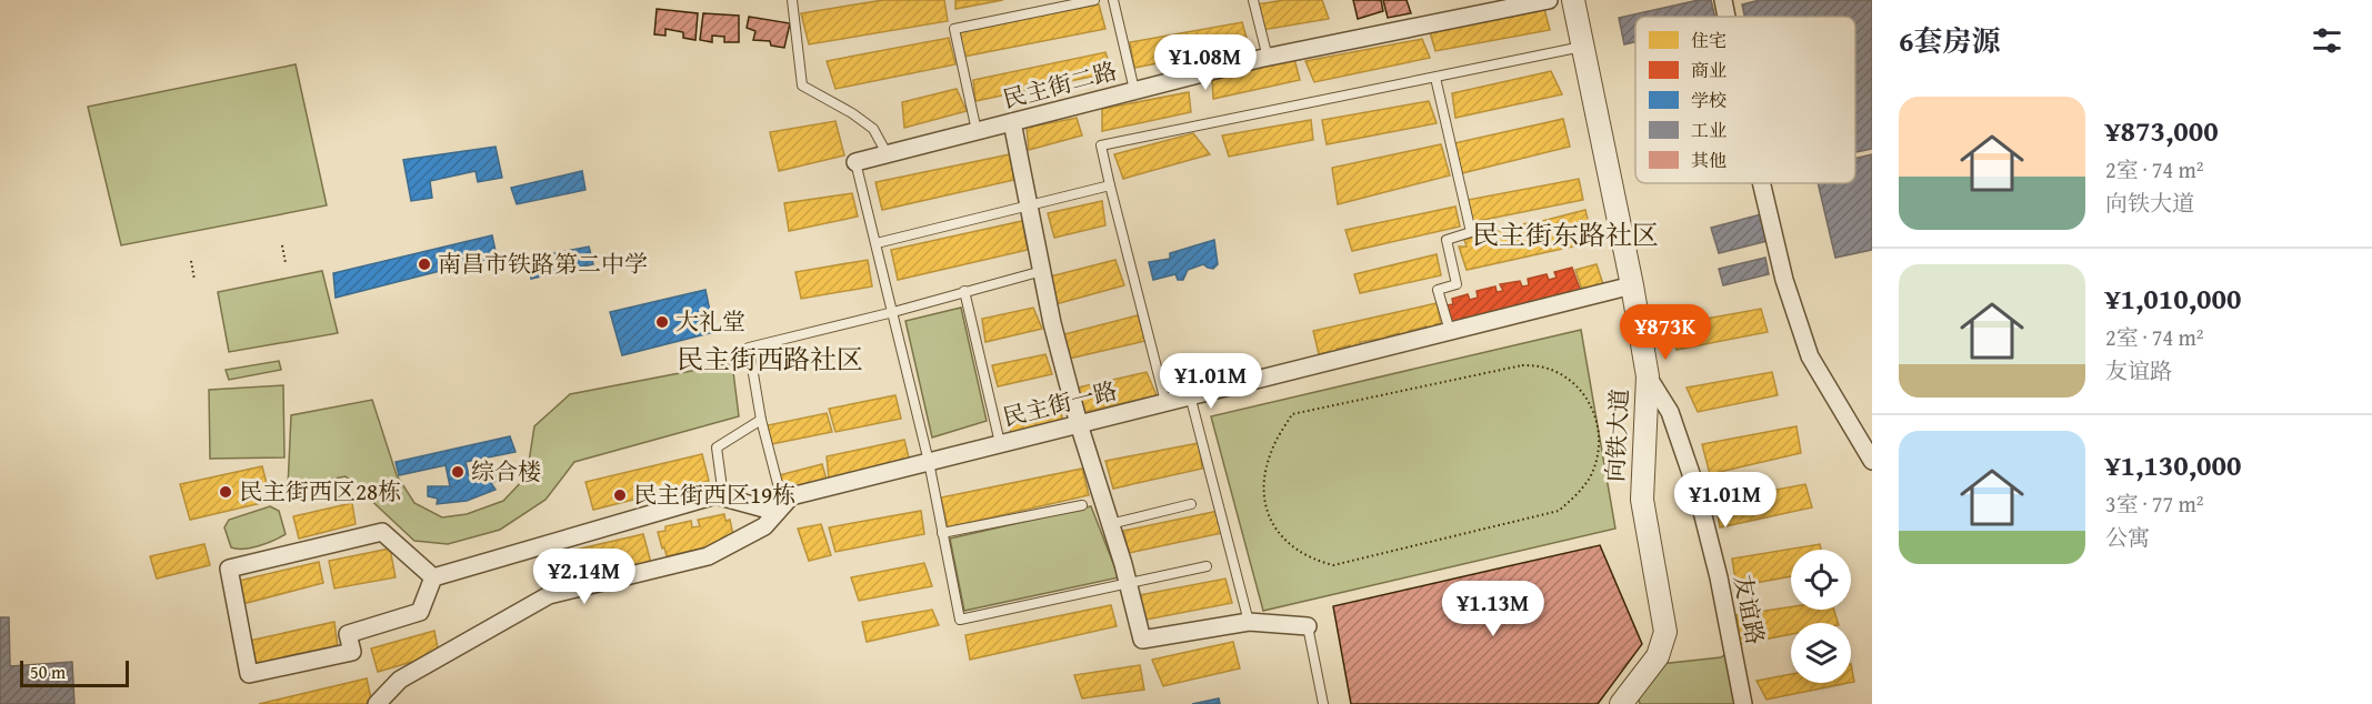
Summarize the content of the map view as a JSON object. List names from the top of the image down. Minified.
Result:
{"streets":{"street":["民主街二路","民主街一路","向铁大道","友谊路"]},"crossings":[["民主街一路","向铁大道"],["向铁大道","友谊路"]],"districts":["民主街东路社区","民主街西路社区"],"places":["南昌市铁路第二中学","大礼堂","综合楼","民主街西区28栋","民主街西区19栋"],"legend":["住宅","商业","学校","工业","其他"],"scale_bar":"50 m","page":{"heading":"6套房源","price":["¥1.08M","¥873K","¥1.01M","¥1.01M","¥2.14M","¥1.13M"],"list":[{"name":"¥873,000","note":"2室 · 74 m² · 向铁大道"},{"name":"¥1,010,000","note":"2室 · 74 m² · 友谊路"},{"name":"¥1,130,000","note":"3室 · 77 m² · 公寓"}],"scale":"50 m"}}
